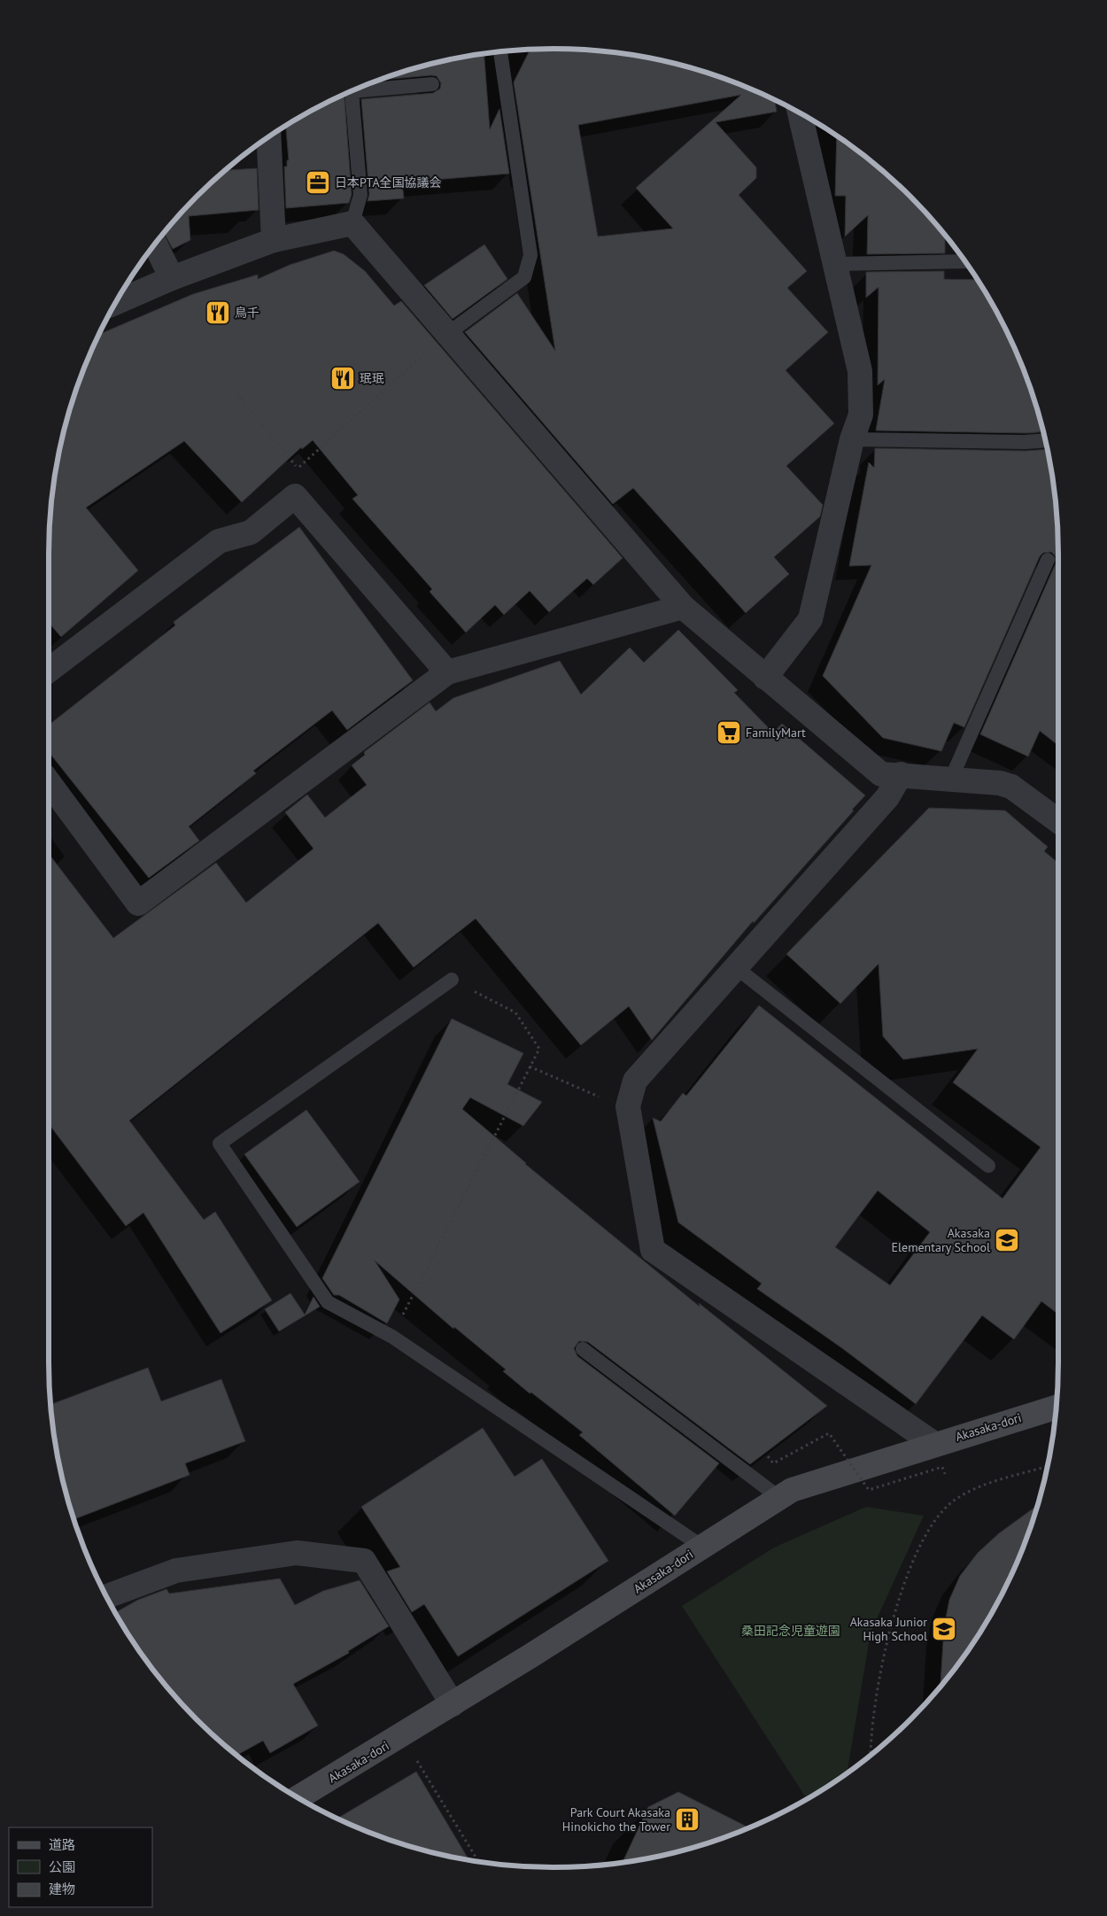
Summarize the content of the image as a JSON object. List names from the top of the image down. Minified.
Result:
{"streets":{"main road":["Akasaka-dori"]},"parks":["桑田記念児童遊園"],"places":{"office":["日本PTA全国協議会"],"restaurant":["鳥千","珉珉"],"supermarket":["FamilyMart"],"school or university":["Akasaka Elementary School","Akasaka Junior High School"],"building":["Park Court Akasaka Hinokicho the Tower"]},"legend":["道路","公園","建物"]}
